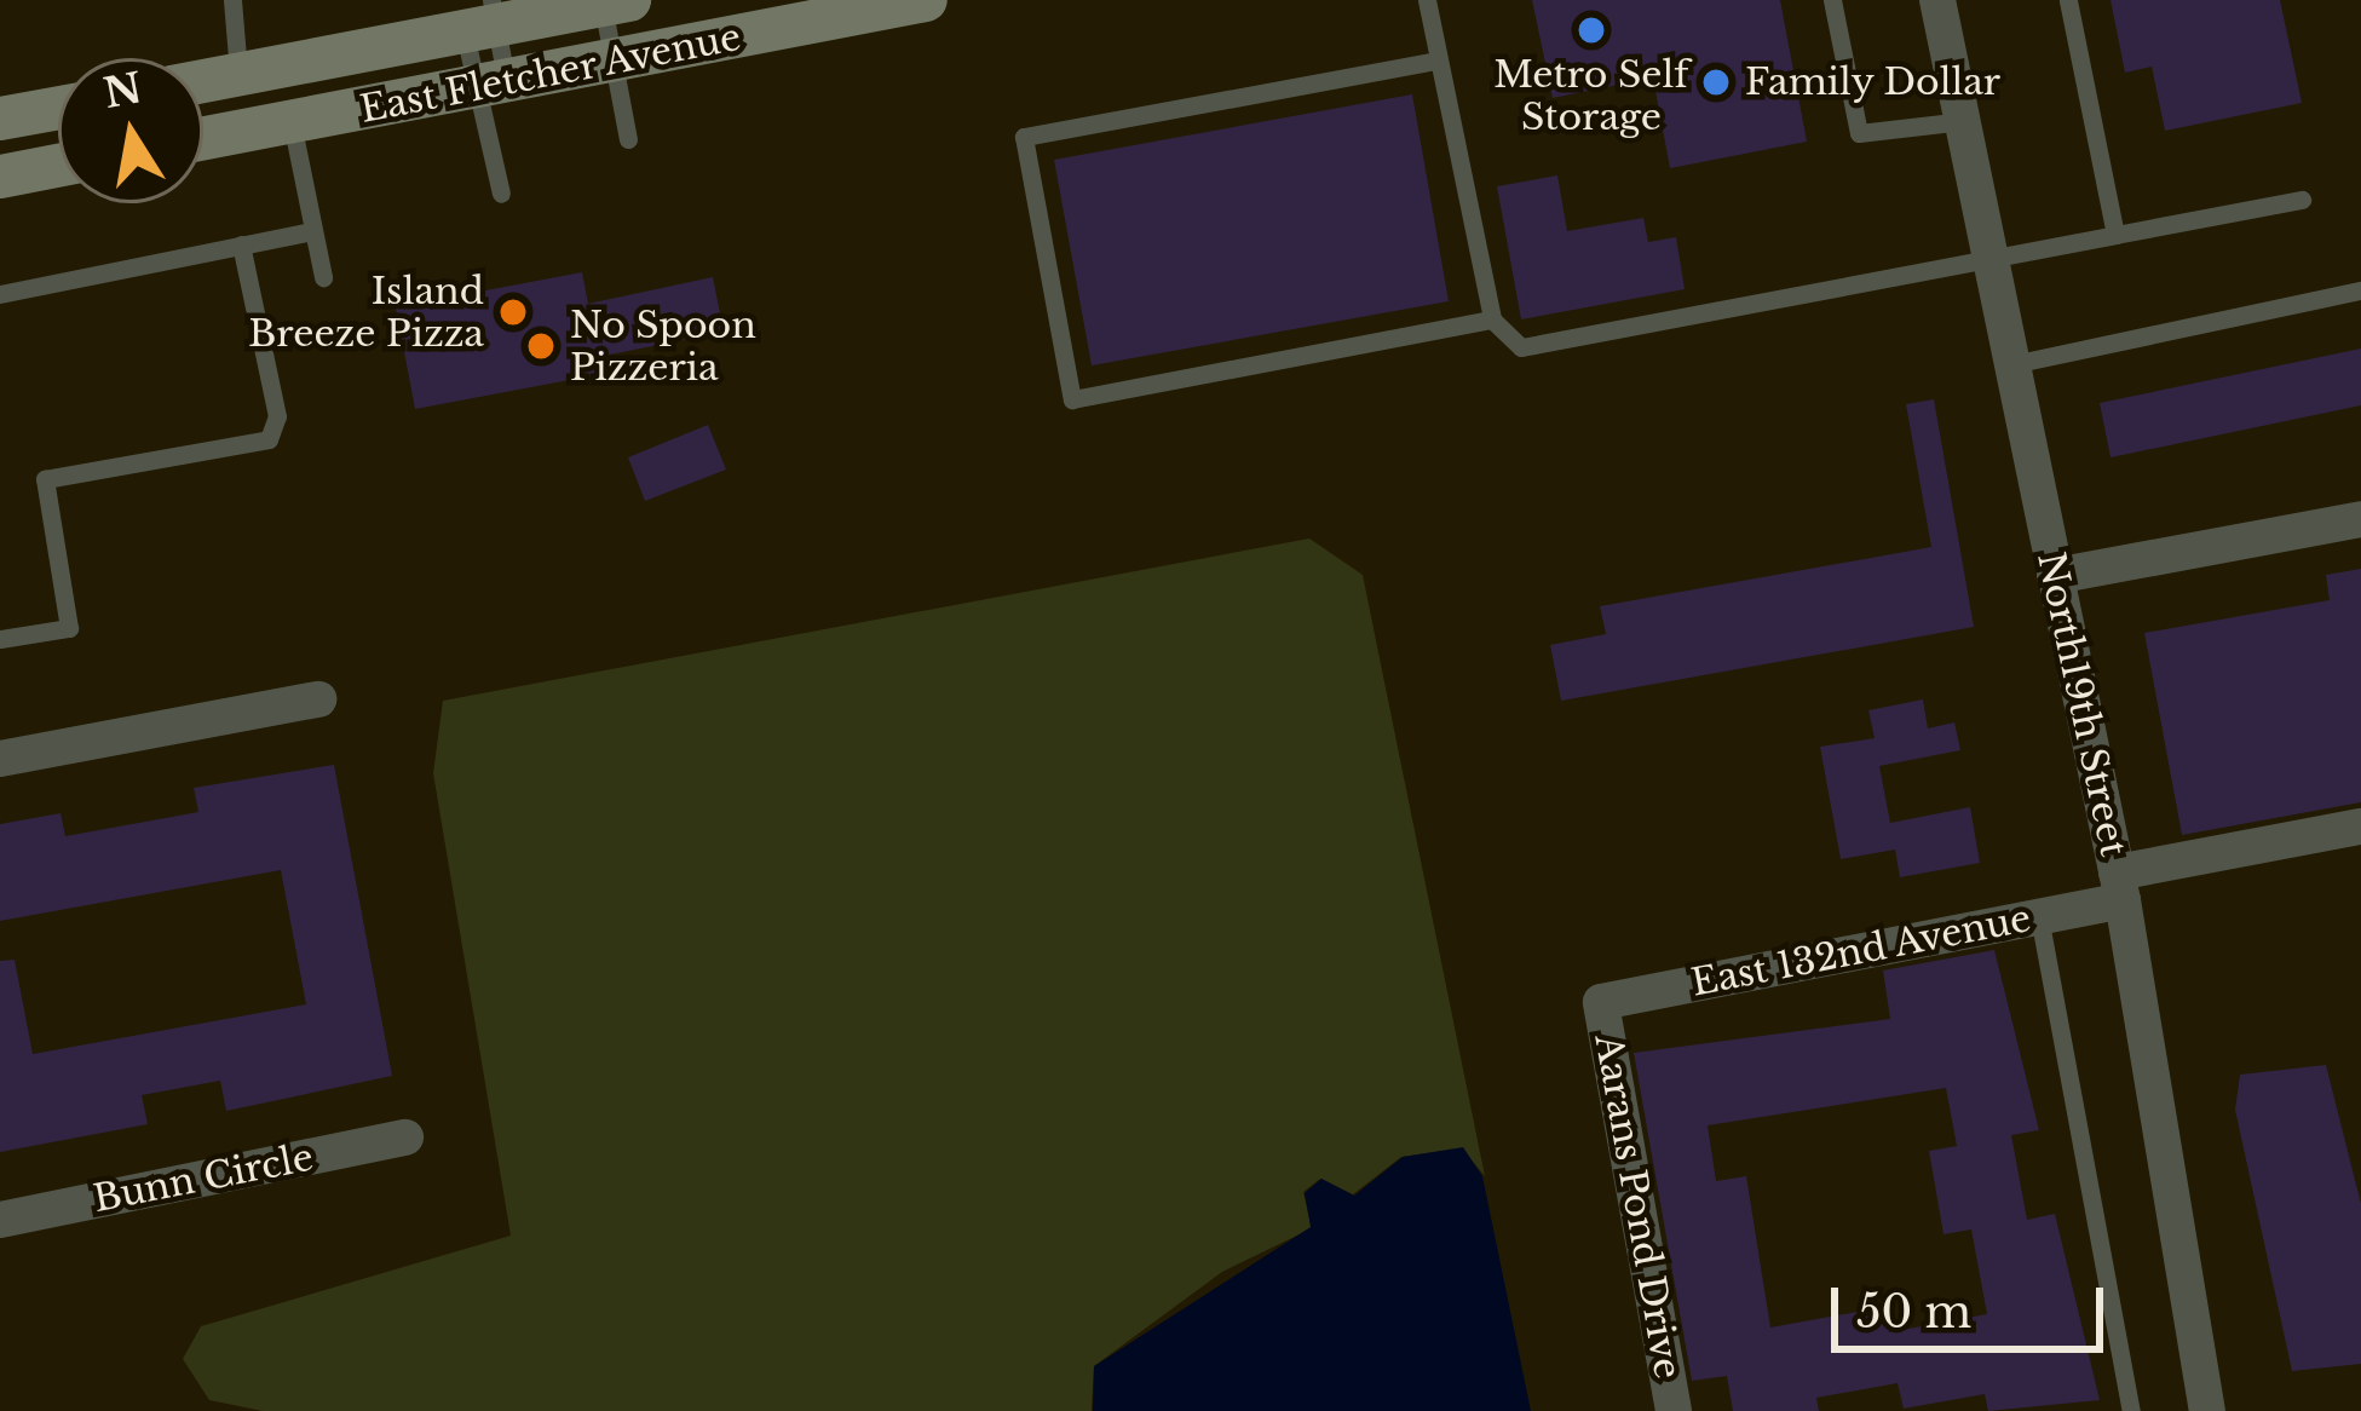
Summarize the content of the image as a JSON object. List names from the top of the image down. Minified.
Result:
{"streets":{"main road":["East Fletcher Avenue"],"street":["North19th Street","East 132nd Avenue","Bunn Circle","Aarans Pond Drive"]},"crossings":[["North19th Street","East 132nd Avenue"],["East 132nd Avenue","Aarans Pond Drive"]],"places":["Metro Self Storage","Family Dollar","Island Breeze Pizza","No Spoon Pizzeria"],"scale_bar":"50 m","north":"top"}
